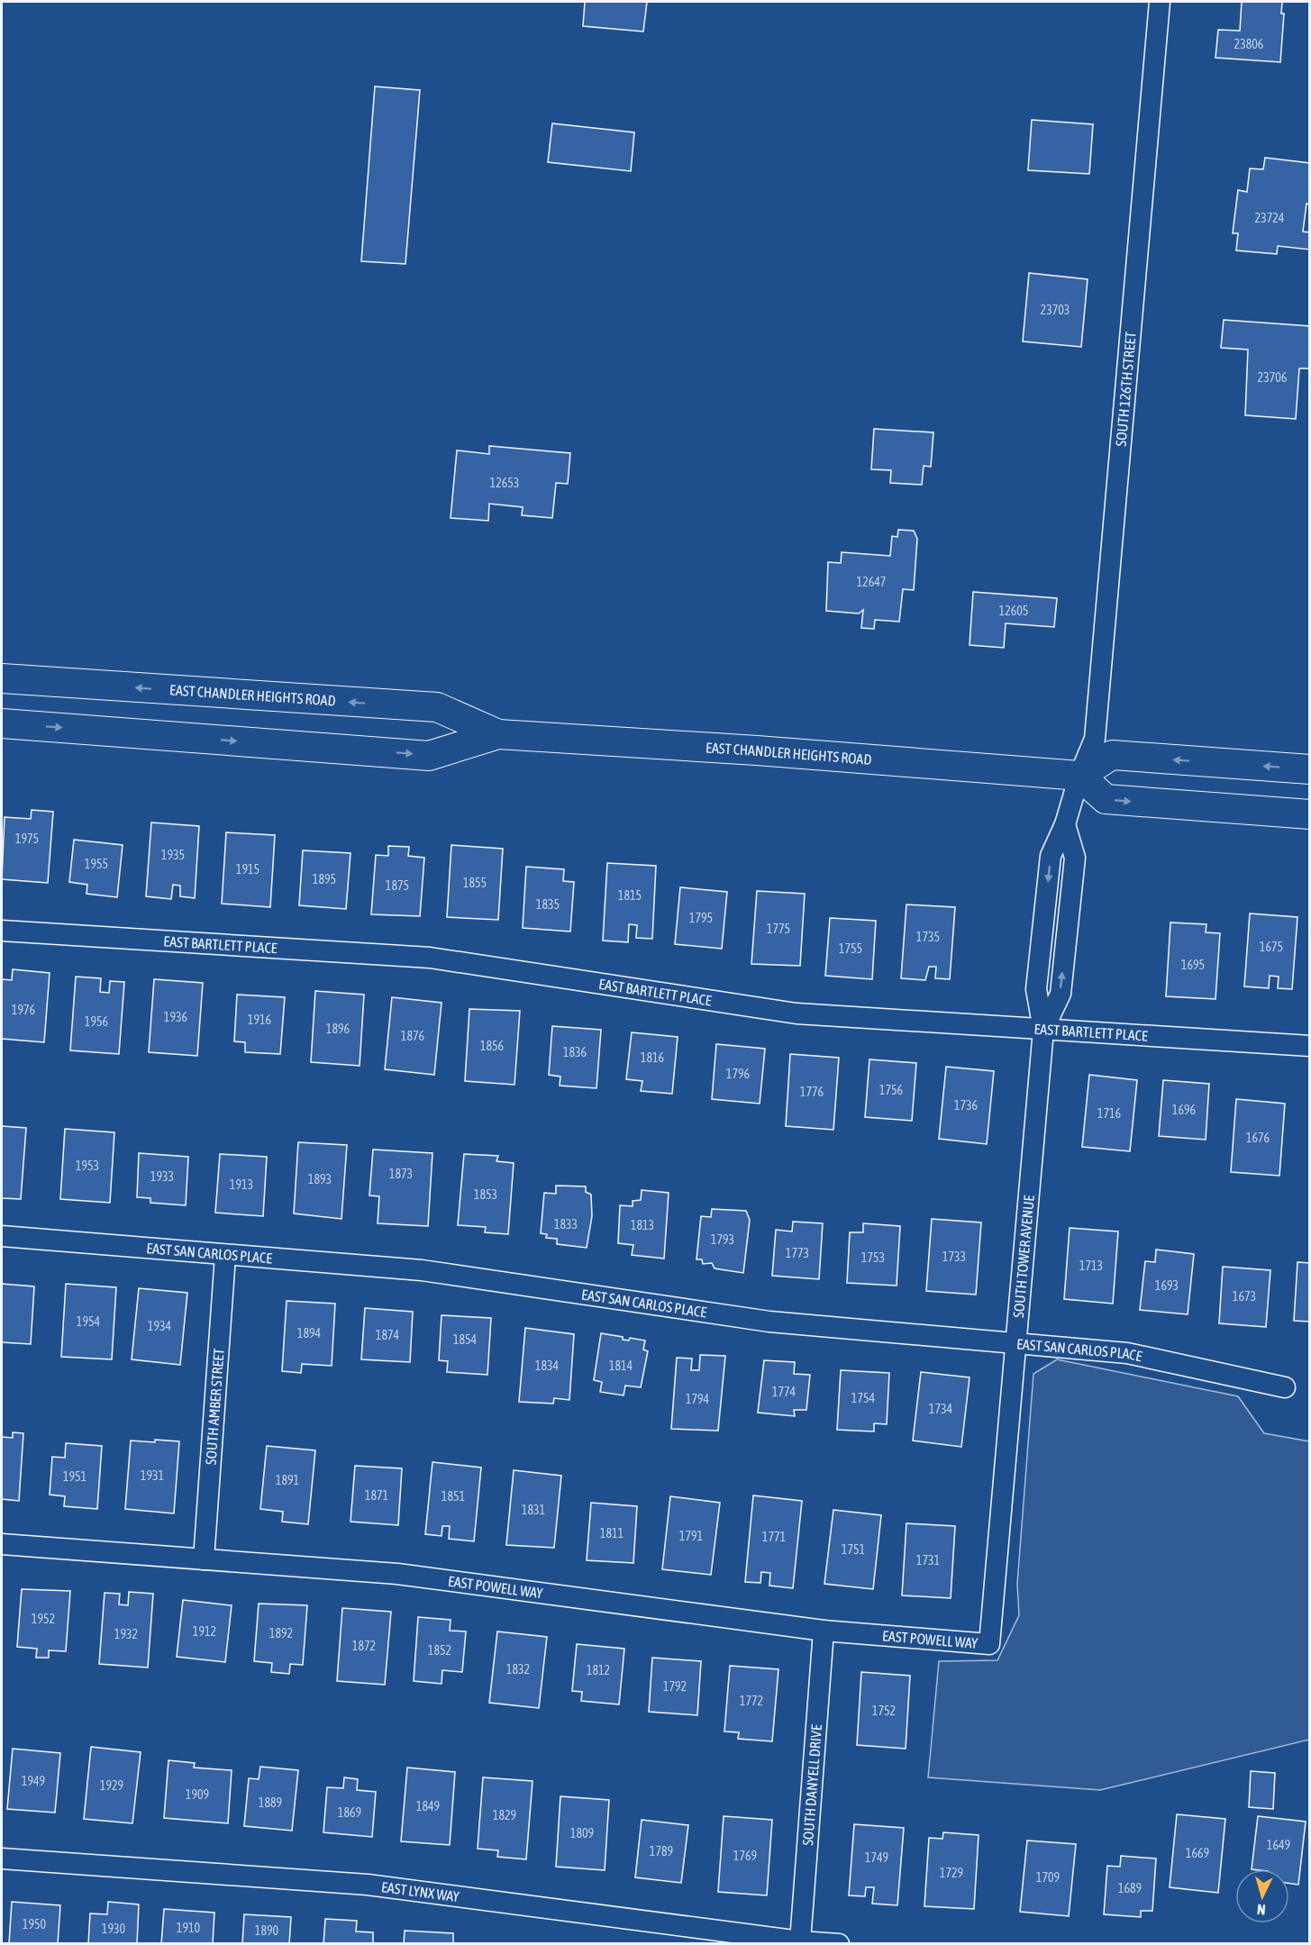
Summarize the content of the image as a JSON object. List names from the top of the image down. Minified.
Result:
{"streets":{"main road":["EAST CHANDLER HEIGHTS ROAD"],"street":["SOUTH 126TH STREET","EAST BARTLETT PLACE","EAST SAN CARLOS PLACE","SOUTH TOWER AVENUE","SOUTH AMBER STREET","EAST POWELL WAY","SOUTH DANYELL DRIVE","EAST LYNX WAY"]},"crossings":[["SOUTH 126TH STREET","EAST CHANDLER HEIGHTS ROAD"],["SOUTH 126TH STREET","SOUTH TOWER AVENUE"],["EAST CHANDLER HEIGHTS ROAD","SOUTH TOWER AVENUE"],["EAST BARTLETT PLACE","SOUTH TOWER AVENUE"],["EAST SAN CARLOS PLACE","SOUTH TOWER AVENUE"],["EAST SAN CARLOS PLACE","SOUTH AMBER STREET"],["SOUTH TOWER AVENUE","EAST POWELL WAY"],["SOUTH AMBER STREET","EAST POWELL WAY"],["EAST POWELL WAY","SOUTH DANYELL DRIVE"],["SOUTH DANYELL DRIVE","EAST LYNX WAY"]],"house_numbers":["23806","23724","23703","23706","12653","12647","12605","1975","1935","1955","1915","1895","1855","1875","1815","1835","1795","1775","1735","1675","1755","1695","1976","1936","1916","1956","1896","1876","1856","1836","1816","1796","1756","1776","1736","1696","1716","1676","1953","1873","1933","1893","1913","1853","1833","1813","1793","1773","1733","1753","1713","1693","1673","1954","1934","1894","1874","1854","1834","1814","1774","1754","1794","1734","1931","1951","1891","1871","1851","1831","1811","1791","1771","1751","1731","1952","1912","1892","1932","1872","1852","1832","1812","1792","1772","1752","1949","1929","1909","1889","1849","1869","1829","1809","1649","1789","1669","1769","1749","1729","1709","1689","1950","1910","1930","1890"],"north":"bottom"}
